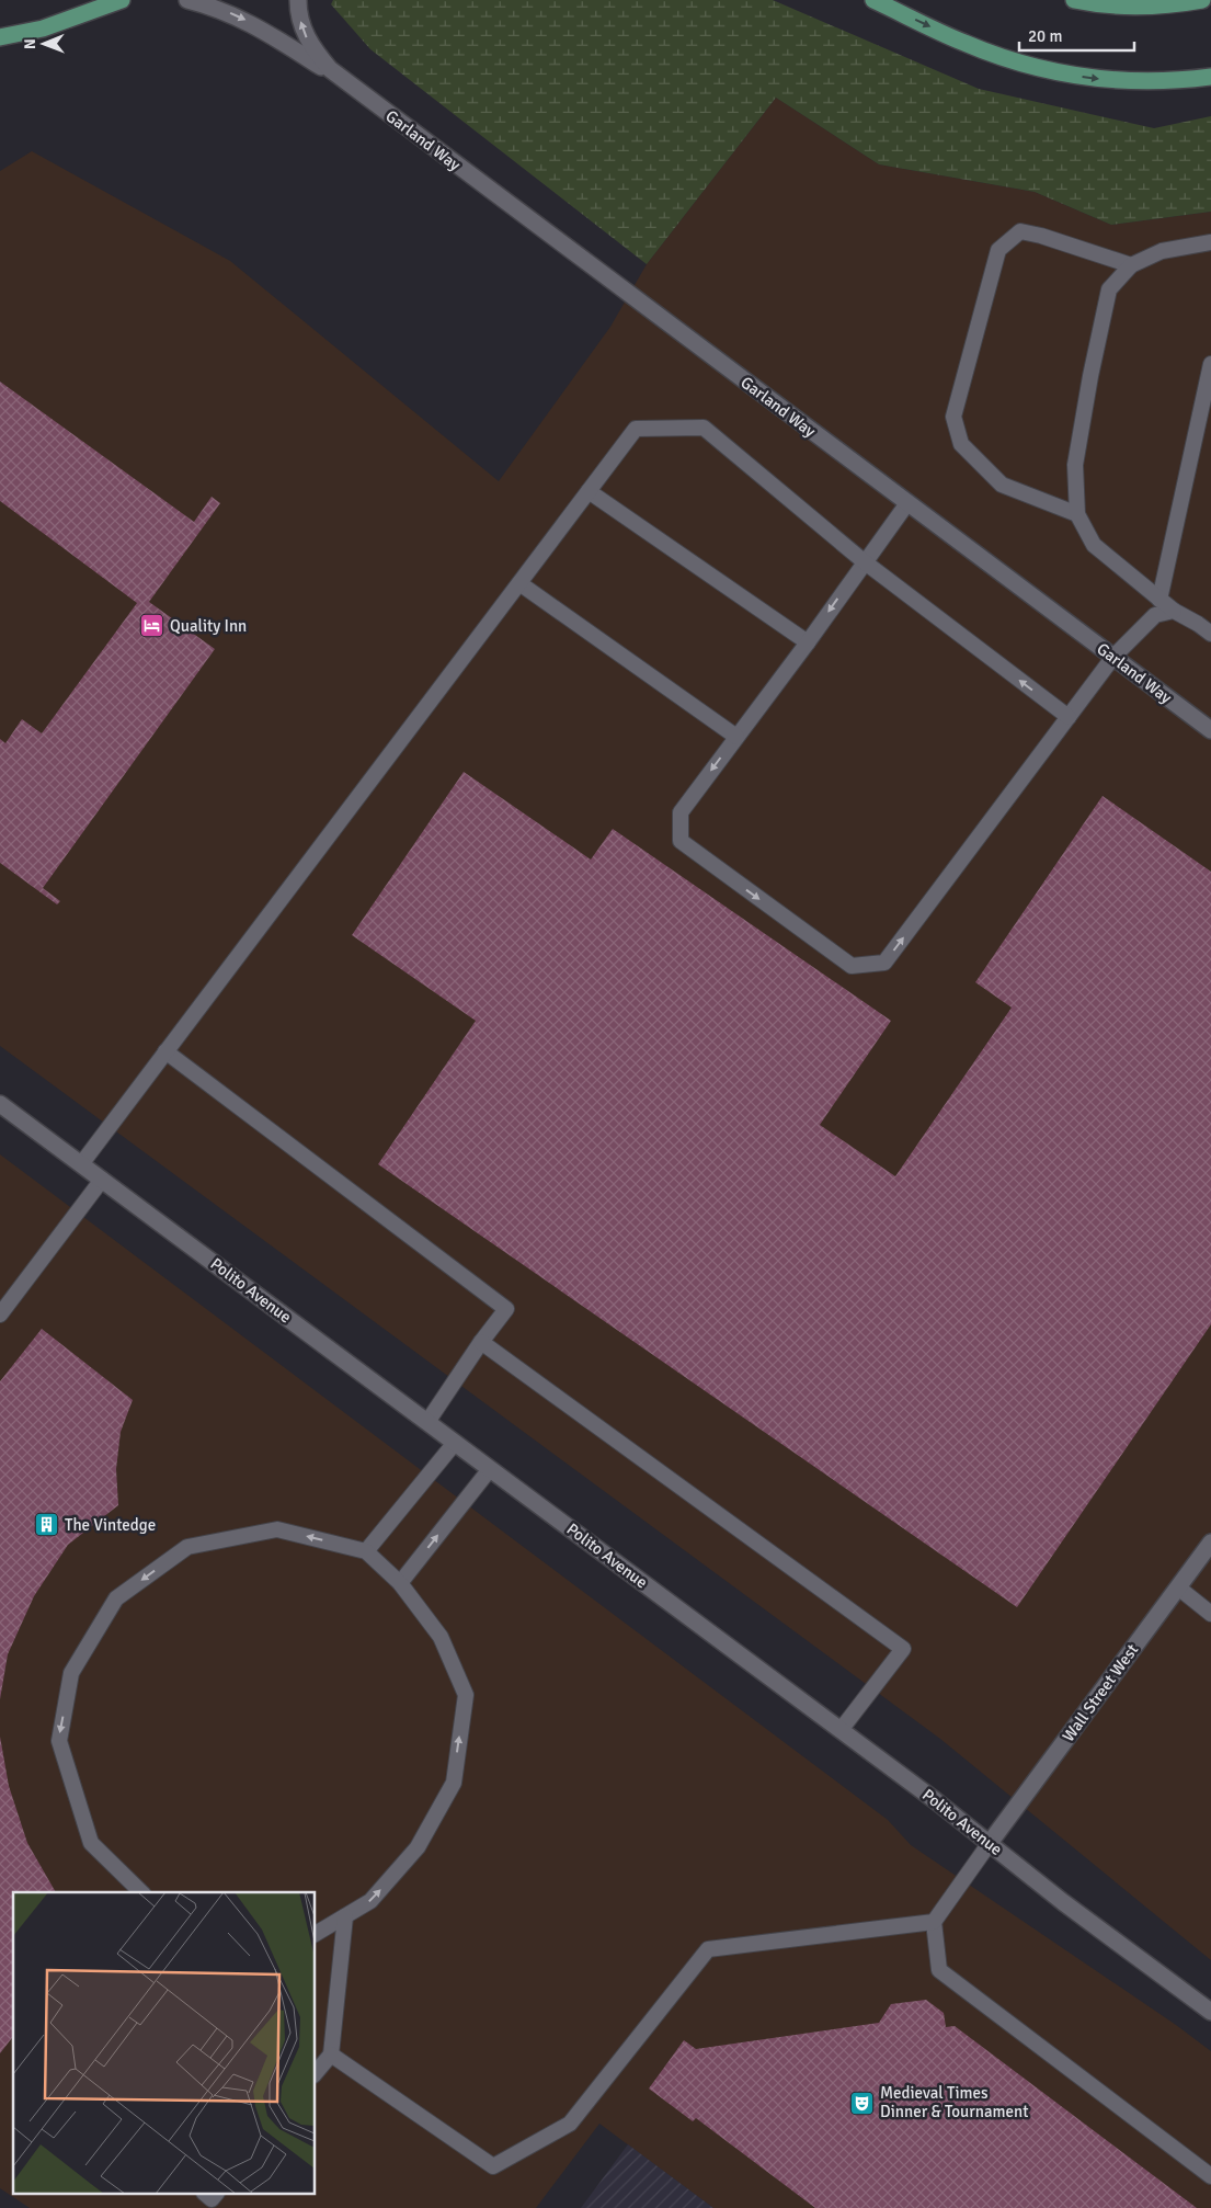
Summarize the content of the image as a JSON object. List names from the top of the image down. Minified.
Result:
{"streets":{"street":["Garland Way","Polito Avenue","Wall Street West"]},"crossings":[["Polito Avenue","Wall Street West"]],"places":{"hotel":["Quality Inn"],"building":["The Vintedge"],"theatre":["Medieval Times Dinner & Tournament"]},"scale_bar":"20 m","north":"left"}
